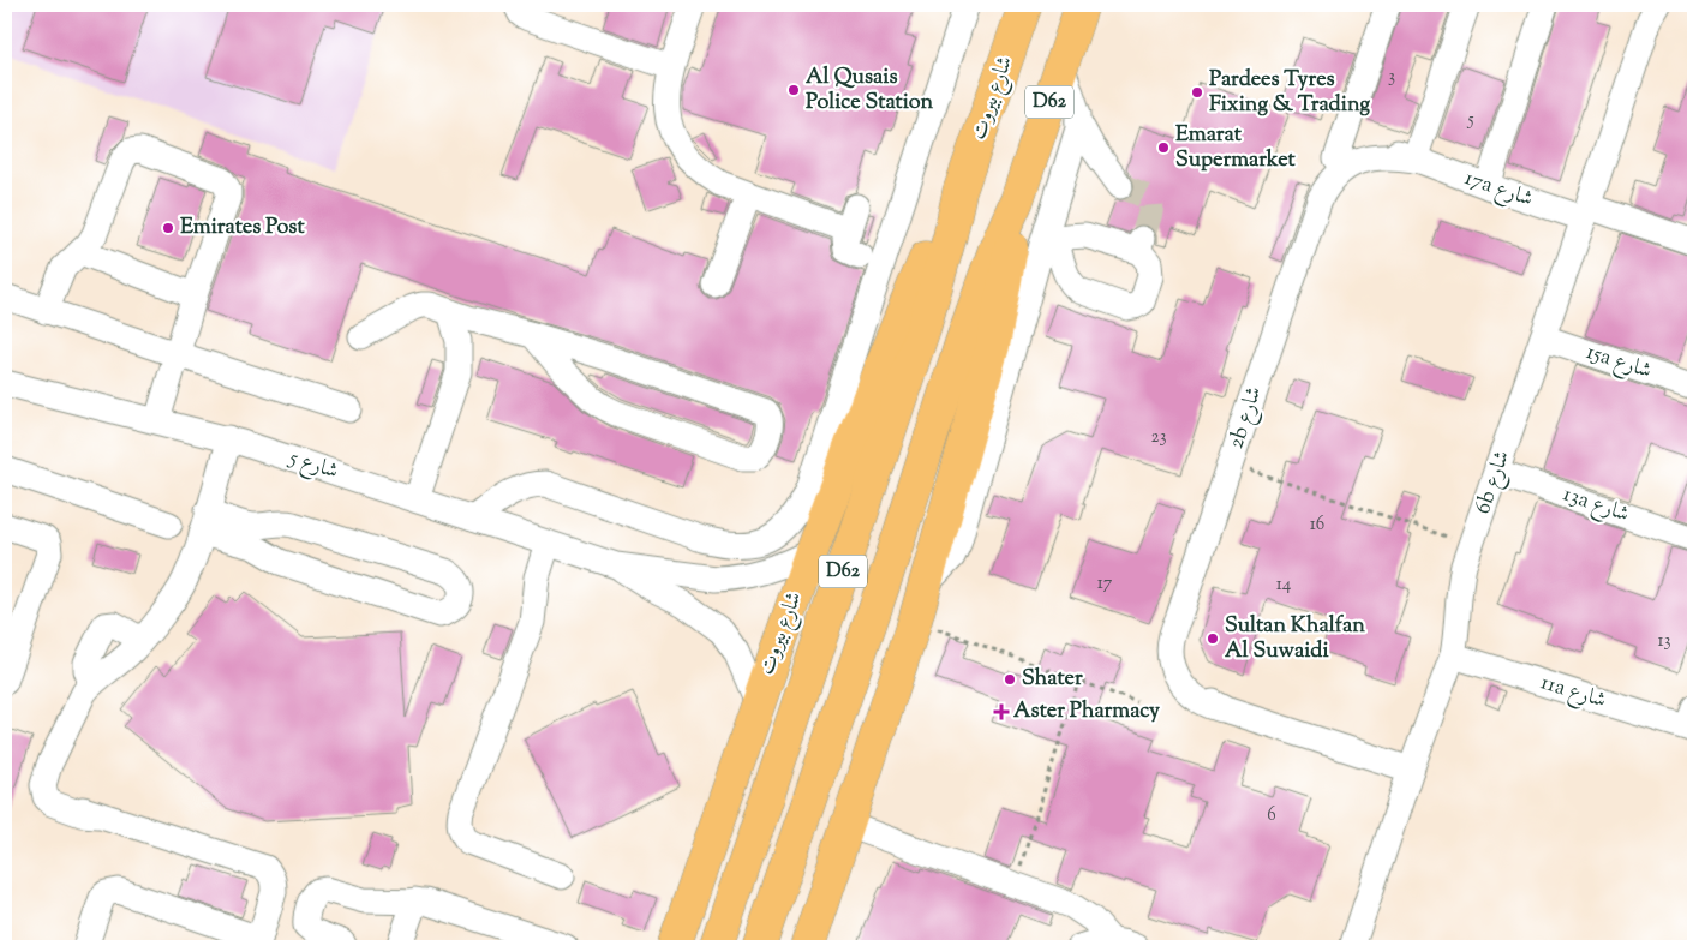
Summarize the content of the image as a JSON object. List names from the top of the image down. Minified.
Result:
{"streets":{"main road":["شارع بيروت","D62"],"street":["17a شارع","15a شارع","2b شارع","شارع 5","6b شارع","13a شارع","11a شارع"]},"crossings":[["شارع بيروت","شارع 5"],["17a شارع","2b شارع"],["17a شارع","6b شارع"],["15a شارع","6b شارع"],["2b شارع","6b شارع"],["6b شارع","13a شارع"],["6b شارع","11a شارع"]],"places":{"other":["Al Qusais Police Station","Pardees Tyres Fixing & Trading","Emarat Supermarket","Emirates Post","Sultan Khalfan Al Suwaidi","Shater"],"health":["Aster Pharmacy"]},"house_numbers":["3","5","23","16","17","14","13","6"]}
